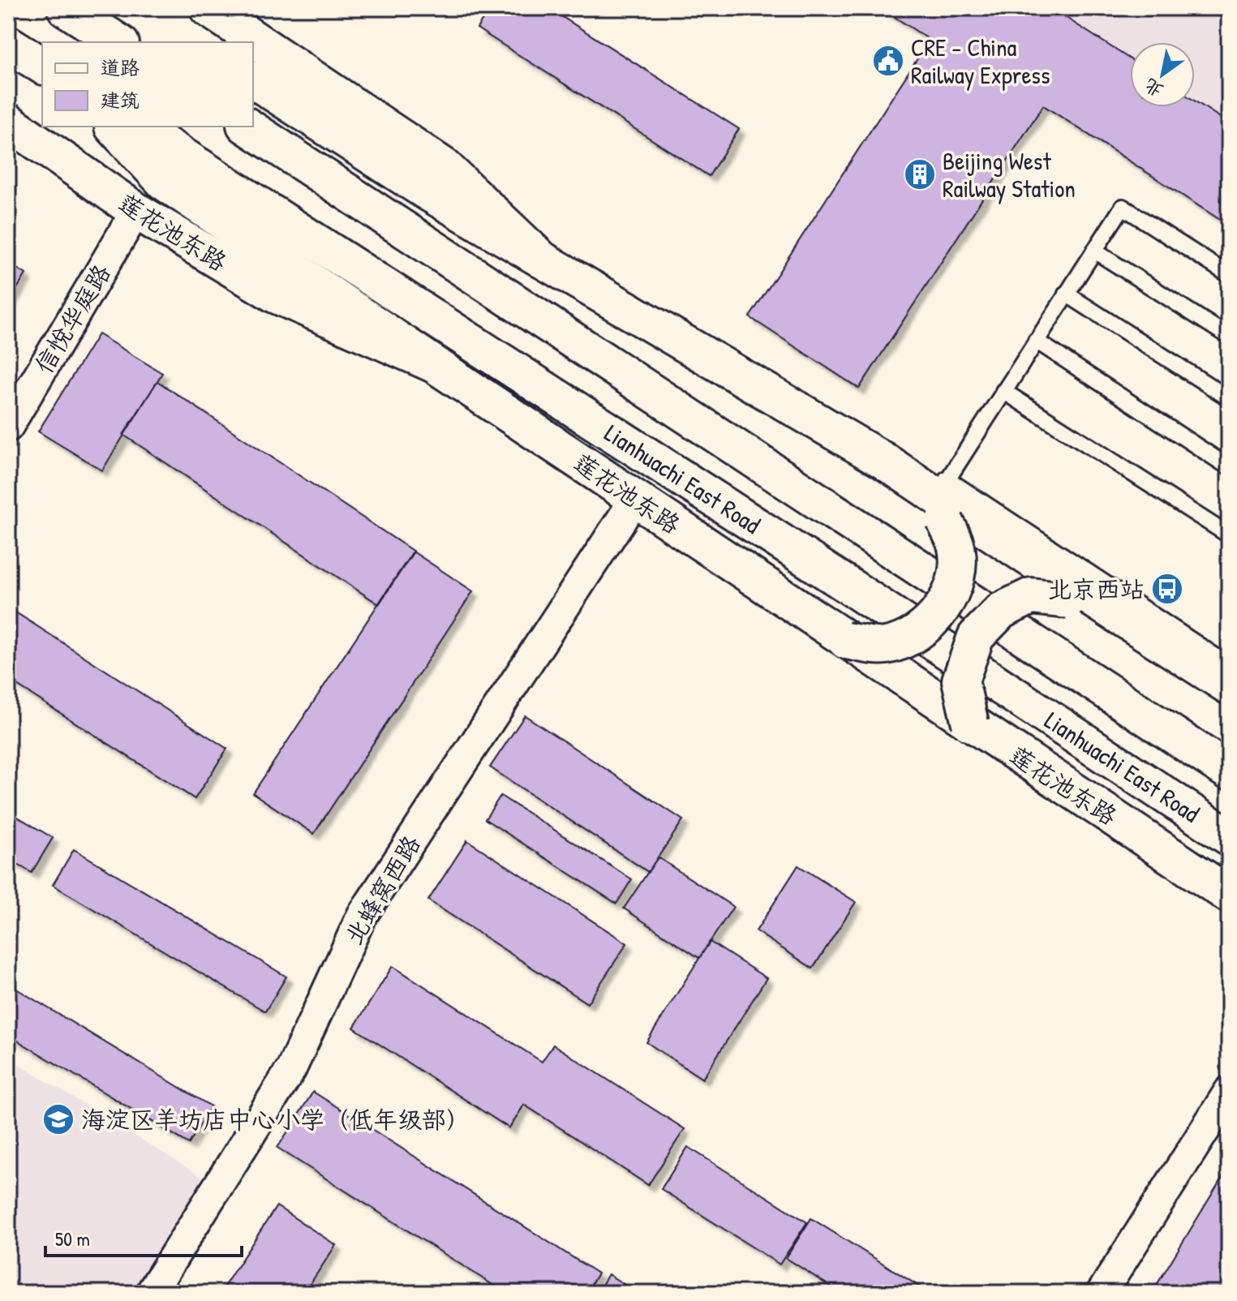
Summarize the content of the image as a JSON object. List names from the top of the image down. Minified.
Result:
{"streets":{"main road":["莲花池东路","Lianhuachi East Road"],"street":["信悦华庭路","北蜂窝西路"]},"crossings":[["莲花池东路","信悦华庭路"],["莲花池东路","北蜂窝西路"]],"places":{"public building":["CRE - China Railway Express"],"building":["Beijing West Railway Station"],"bus stop":["北京西站"],"school or university":["海淀区羊坊店中心小学（低年级部）"]},"legend":["道路","建筑"],"scale_bar":"50 m","north":"bottom left"}
